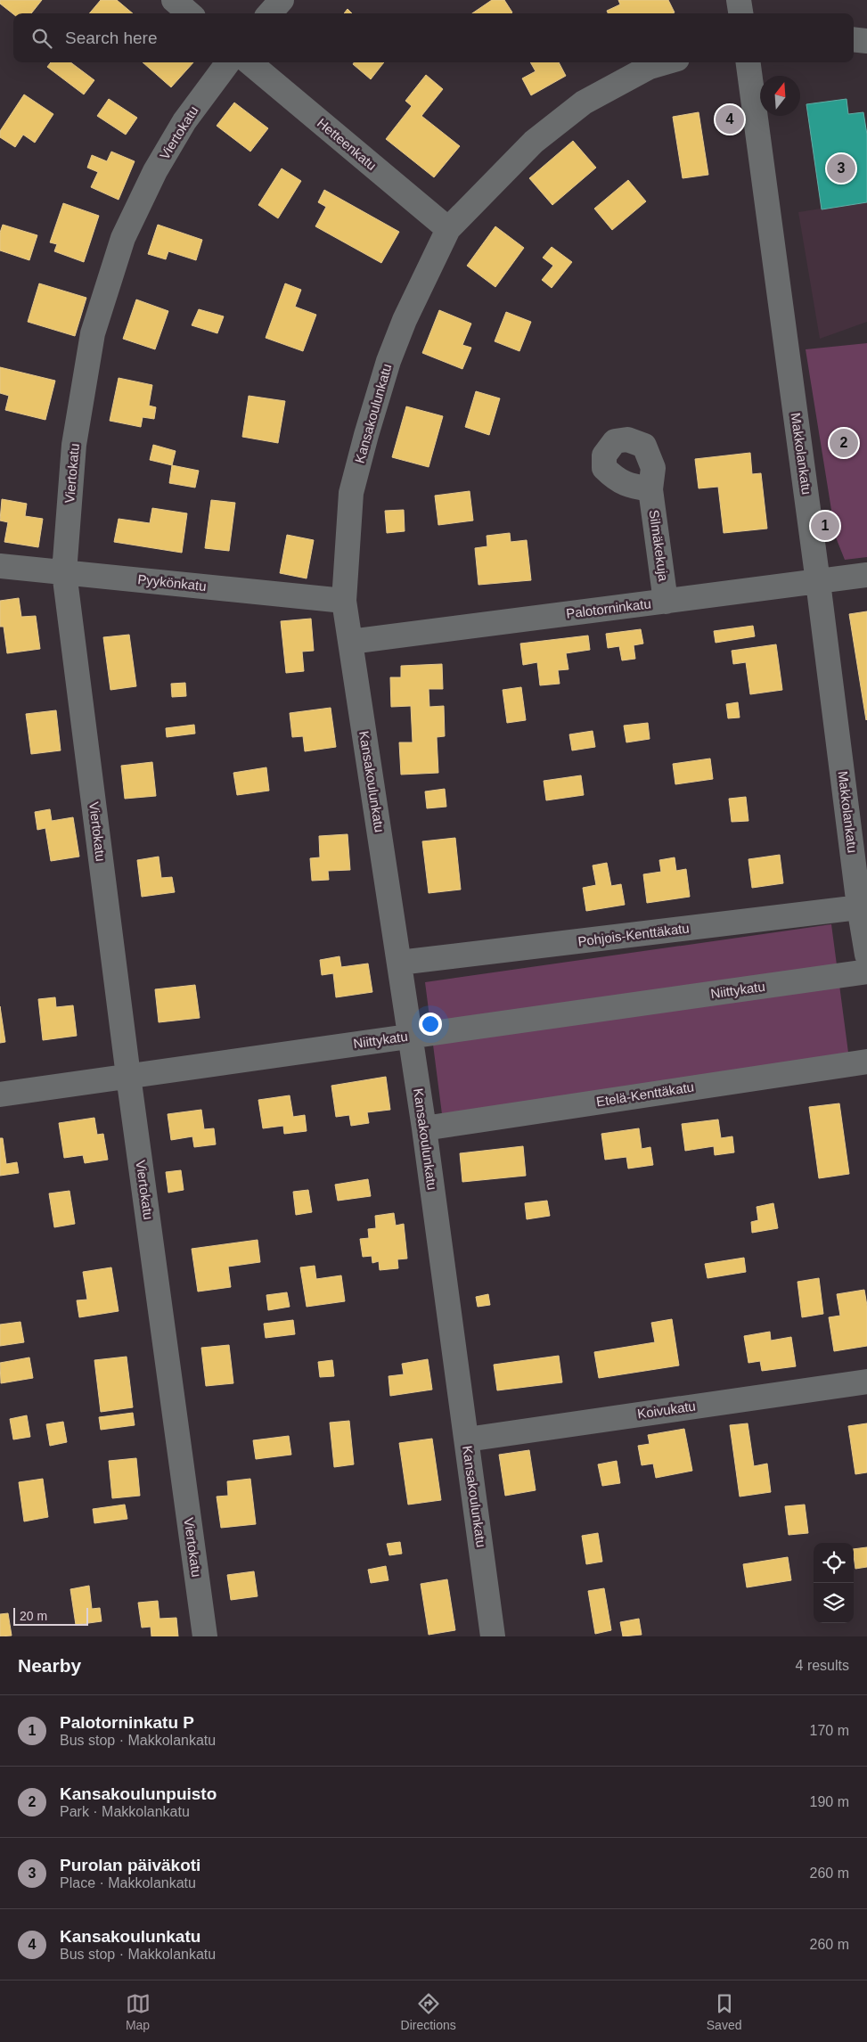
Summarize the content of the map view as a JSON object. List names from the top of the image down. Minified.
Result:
{"streets":{"street":["Viertokatu","Hetteenkatu","Kansakoulunkatu","Makkolankatu","Silmäkekuja","Pyykönkatu","Palotorninkatu","Pohjois-Kenttäkatu","Niittykatu","Etelä-Kenttäkatu","Koivukatu"]},"crossings":[["Viertokatu","Pyykönkatu"],["Viertokatu","Niittykatu"],["Hetteenkatu","Kansakoulunkatu"],["Kansakoulunkatu","Pyykönkatu"],["Kansakoulunkatu","Palotorninkatu"],["Kansakoulunkatu","Pohjois-Kenttäkatu"],["Kansakoulunkatu","Niittykatu"],["Kansakoulunkatu","Etelä-Kenttäkatu"],["Kansakoulunkatu","Koivukatu"],["Makkolankatu","Palotorninkatu"],["Makkolankatu","Pohjois-Kenttäkatu"],["Silmäkekuja","Palotorninkatu"]],"scale_bar":"20 m","north":"top","page":{"search":"Search here","pins":["4","3","2","1"],"scale":"20 m","heading":["Nearby","4 results"],"list":[{"mark":"1","name":"Palotorninkatu P","note":"Bus stop · Makkolankatu","value":"170 m"},{"mark":"2","name":"Kansakoulunpuisto","note":"Park · Makkolankatu","value":"190 m"},{"mark":"3","name":"Purolan päiväkoti","note":"Place · Makkolankatu","value":"260 m"},{"mark":"4","name":"Kansakoulunkatu","note":"Bus stop · Makkolankatu","value":"260 m"}],"nav":["Map","Directions","Saved"]}}
